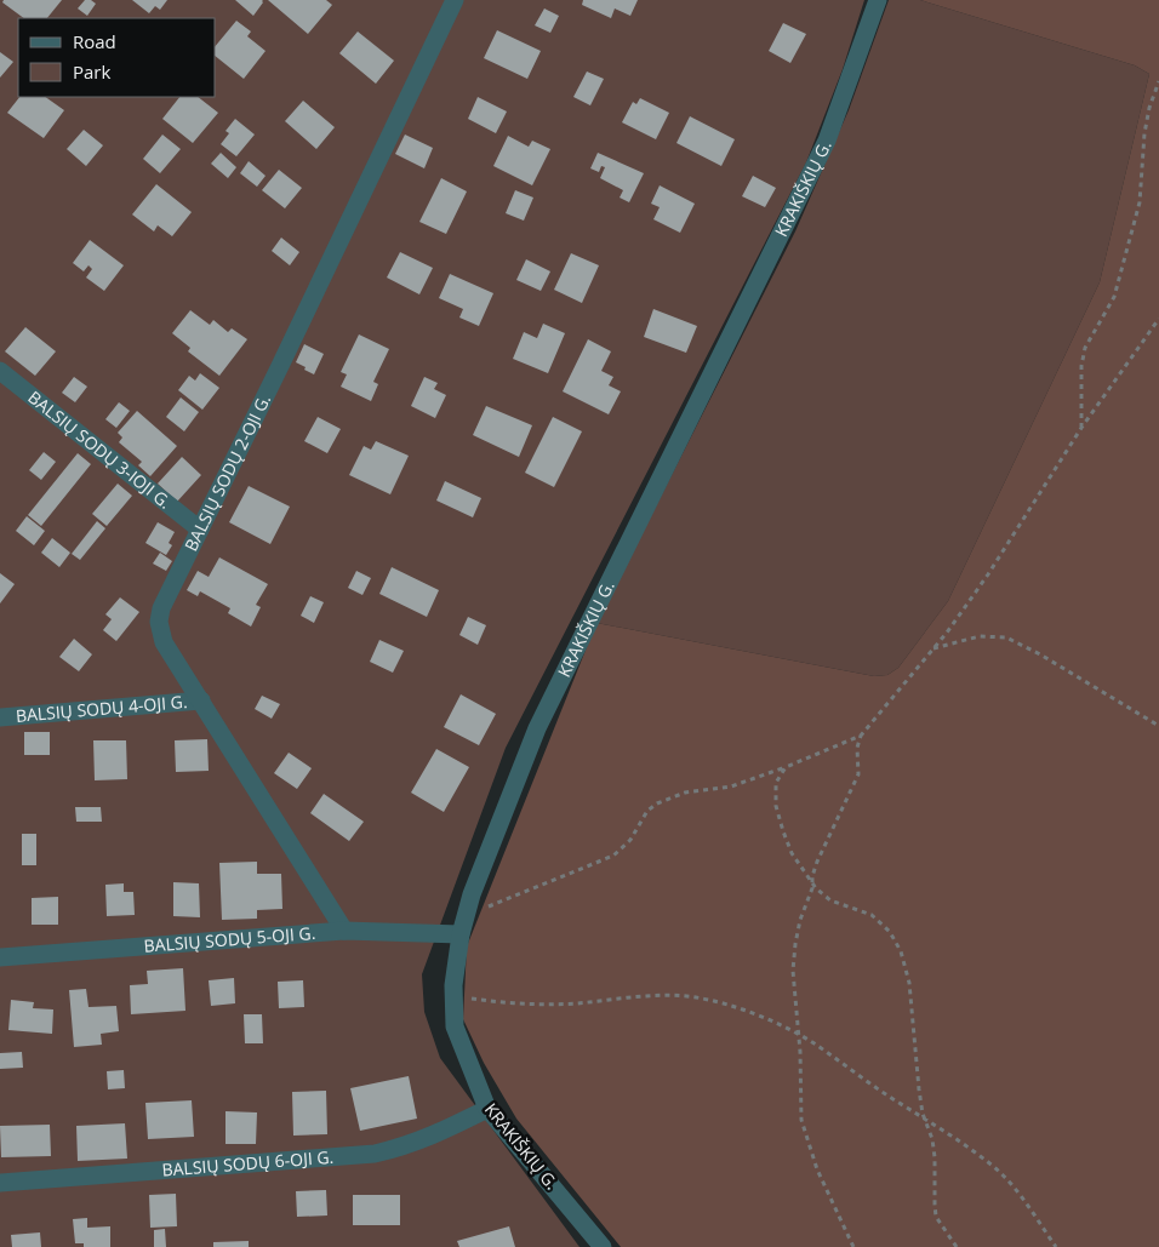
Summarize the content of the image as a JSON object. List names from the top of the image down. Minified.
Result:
{"streets":{"street":["KRAKIŠKIŲ G.","BALSIŲ SODŲ 3-IOJI G.","BALSIŲ SODŲ 2-OJI G.","BALSIŲ SODŲ 4-OJI G.","BALSIŲ SODŲ 5-OJI G.","BALSIŲ SODŲ 6-OJI G."]},"crossings":[["KRAKIŠKIŲ G.","BALSIŲ SODŲ 5-OJI G."],["KRAKIŠKIŲ G.","BALSIŲ SODŲ 6-OJI G."],["BALSIŲ SODŲ 3-IOJI G.","BALSIŲ SODŲ 2-OJI G."],["BALSIŲ SODŲ 2-OJI G.","BALSIŲ SODŲ 4-OJI G."],["BALSIŲ SODŲ 2-OJI G.","BALSIŲ SODŲ 5-OJI G."]],"legend":["Road","Park"]}
